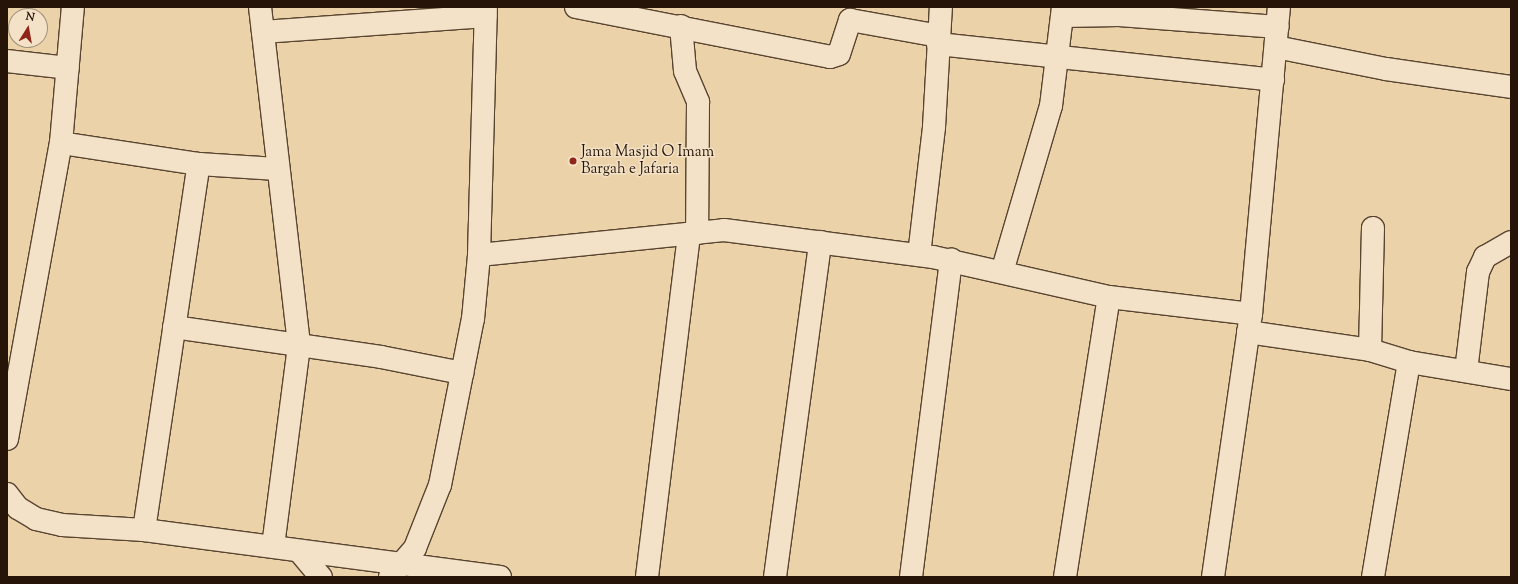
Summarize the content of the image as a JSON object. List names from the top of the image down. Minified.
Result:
{"places":["Jama Masjid O Imam Bargah e Jafaria"],"north":"top"}
